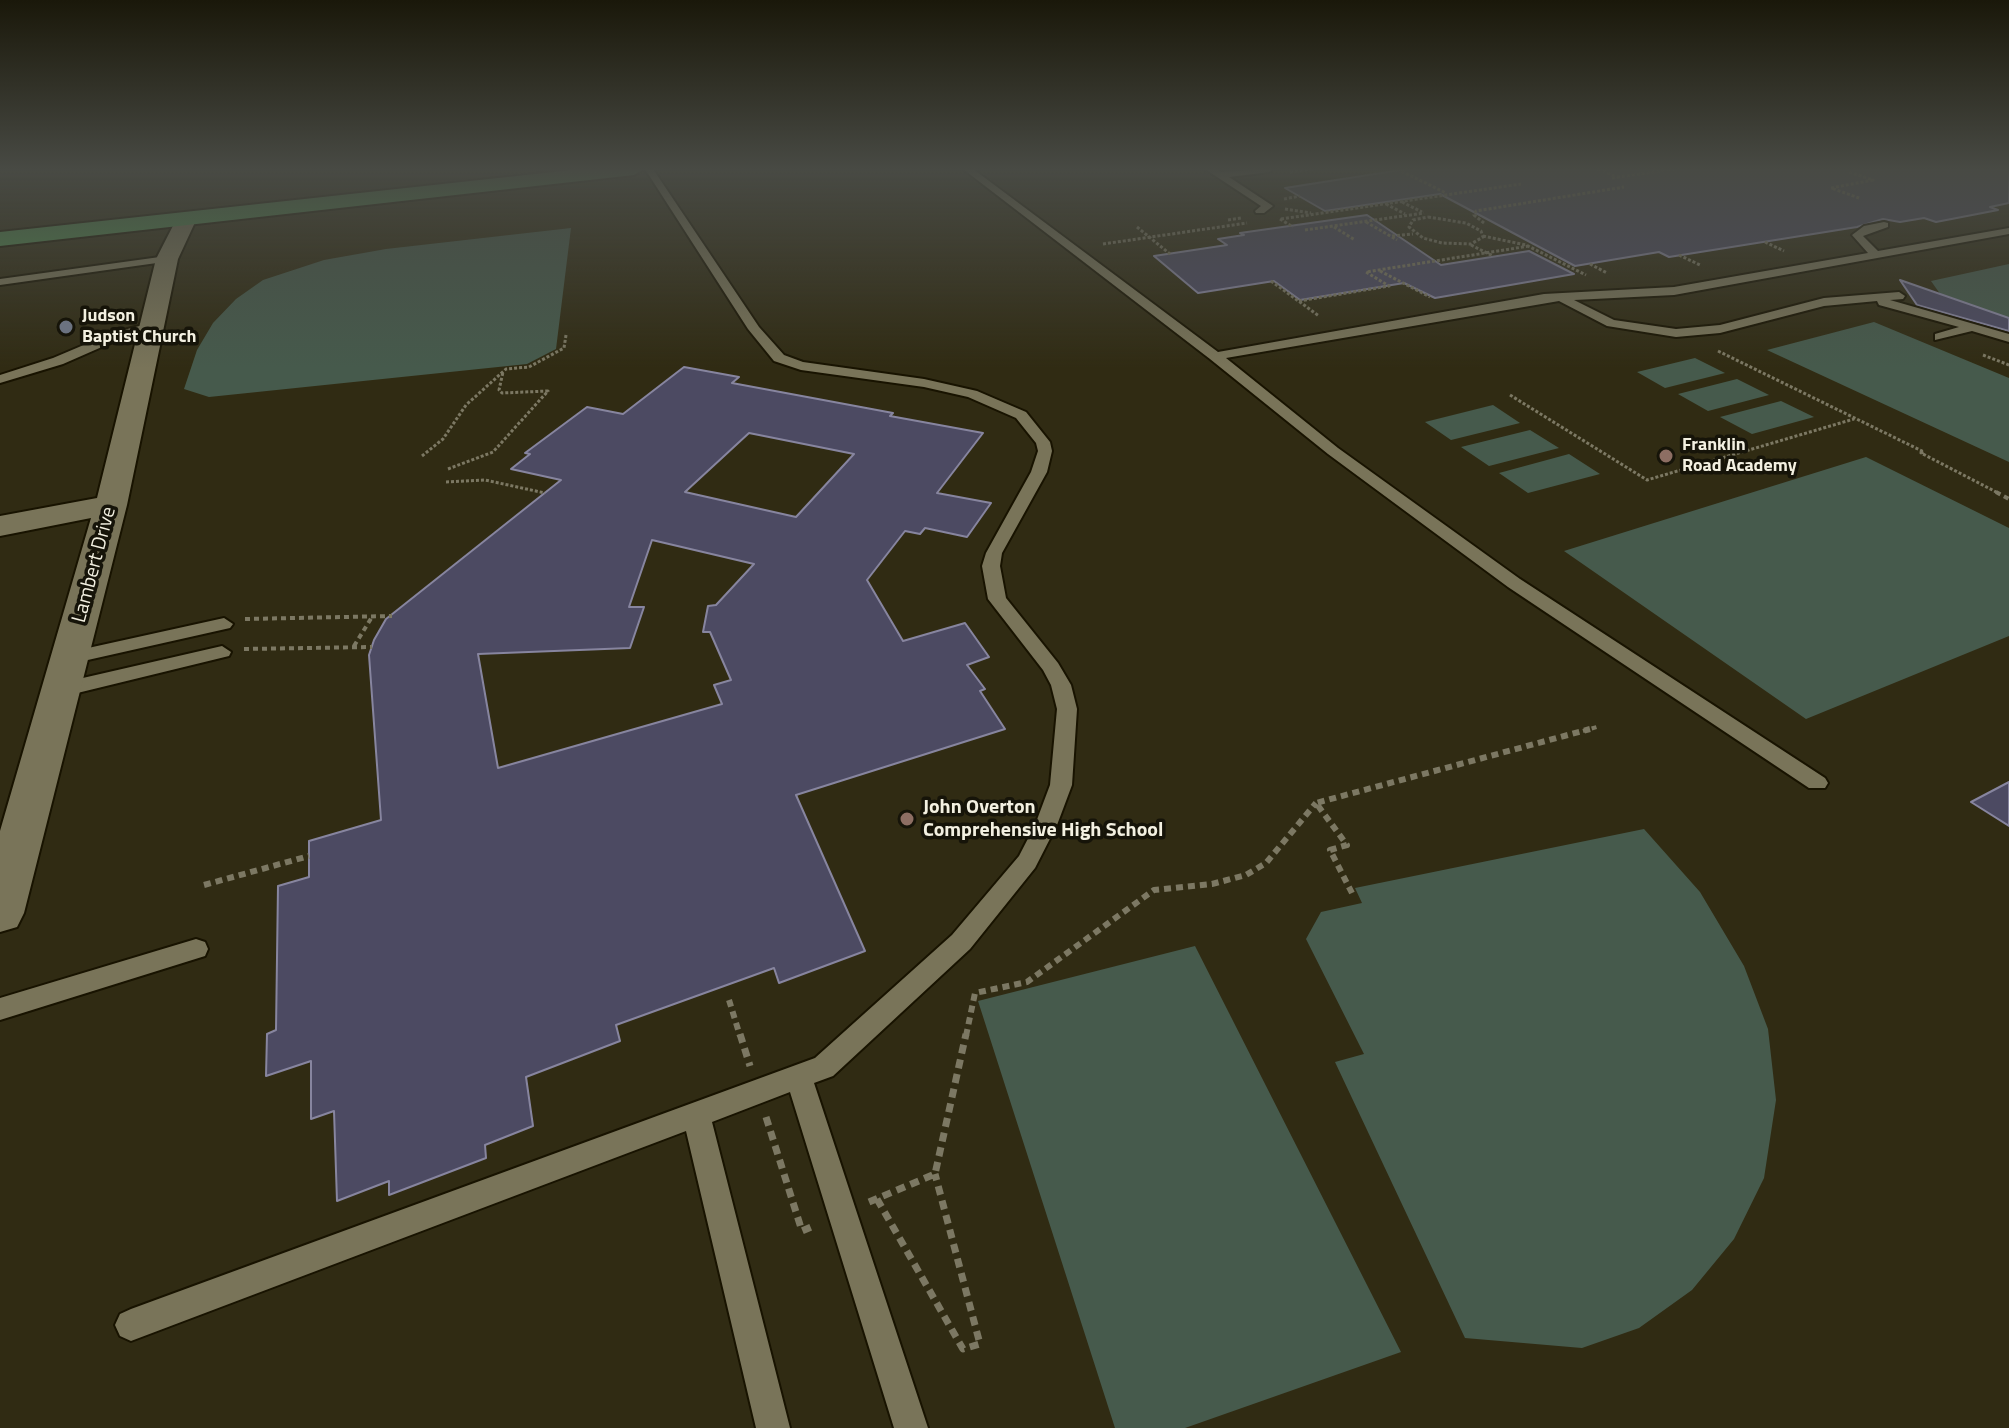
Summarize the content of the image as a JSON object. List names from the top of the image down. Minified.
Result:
{"streets":{"street":["Lambert Drive"]},"places":["Judson Baptist Church","Franklin Road Academy","John Overton Comprehensive High School"]}
